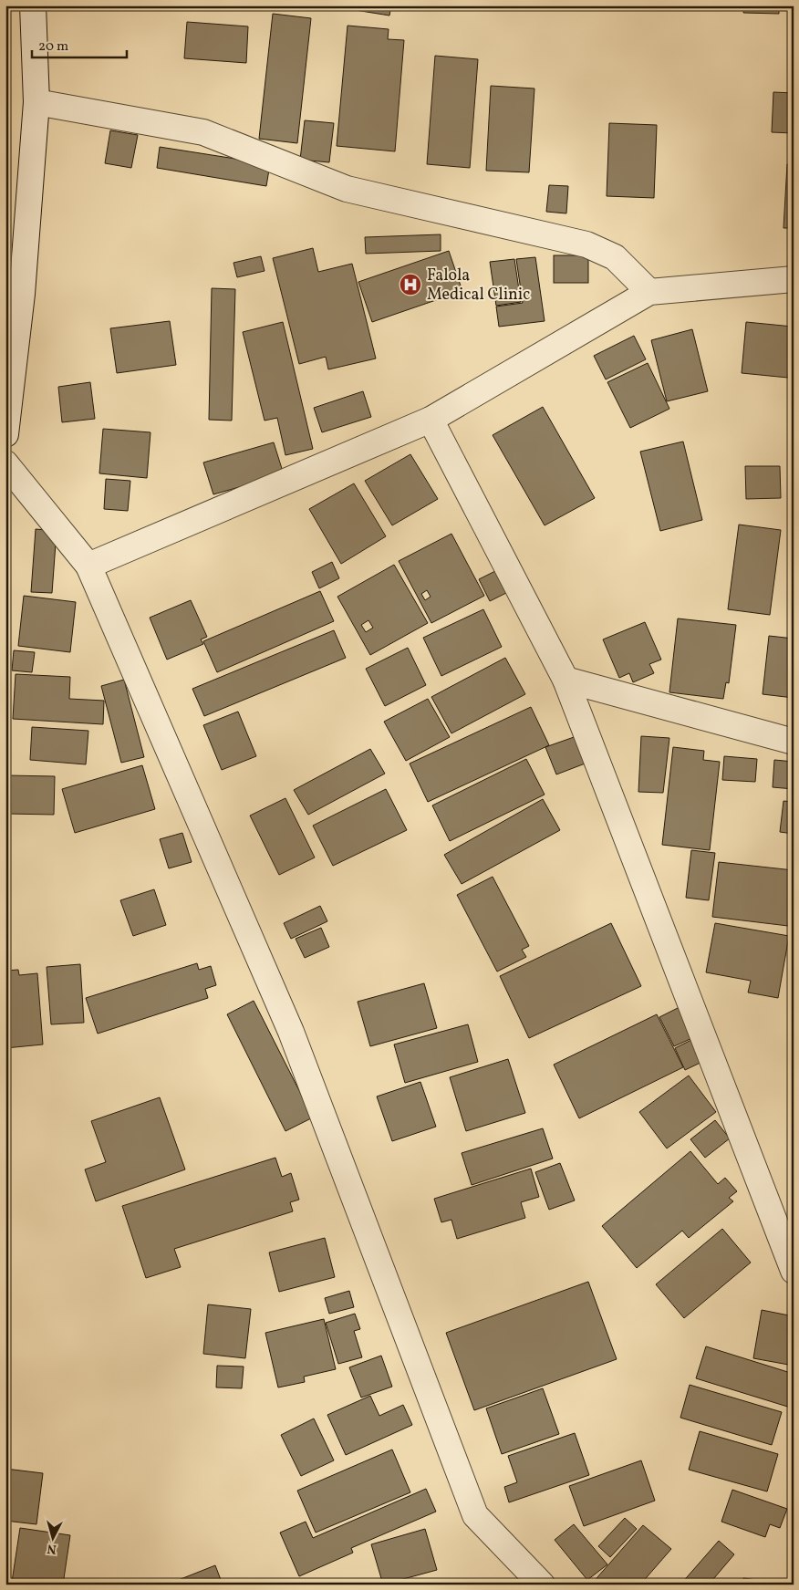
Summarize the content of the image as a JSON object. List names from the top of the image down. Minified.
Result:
{"places":{"hospital":["Falola Medical Clinic"]},"scale_bar":"20 m","north":"bottom"}
